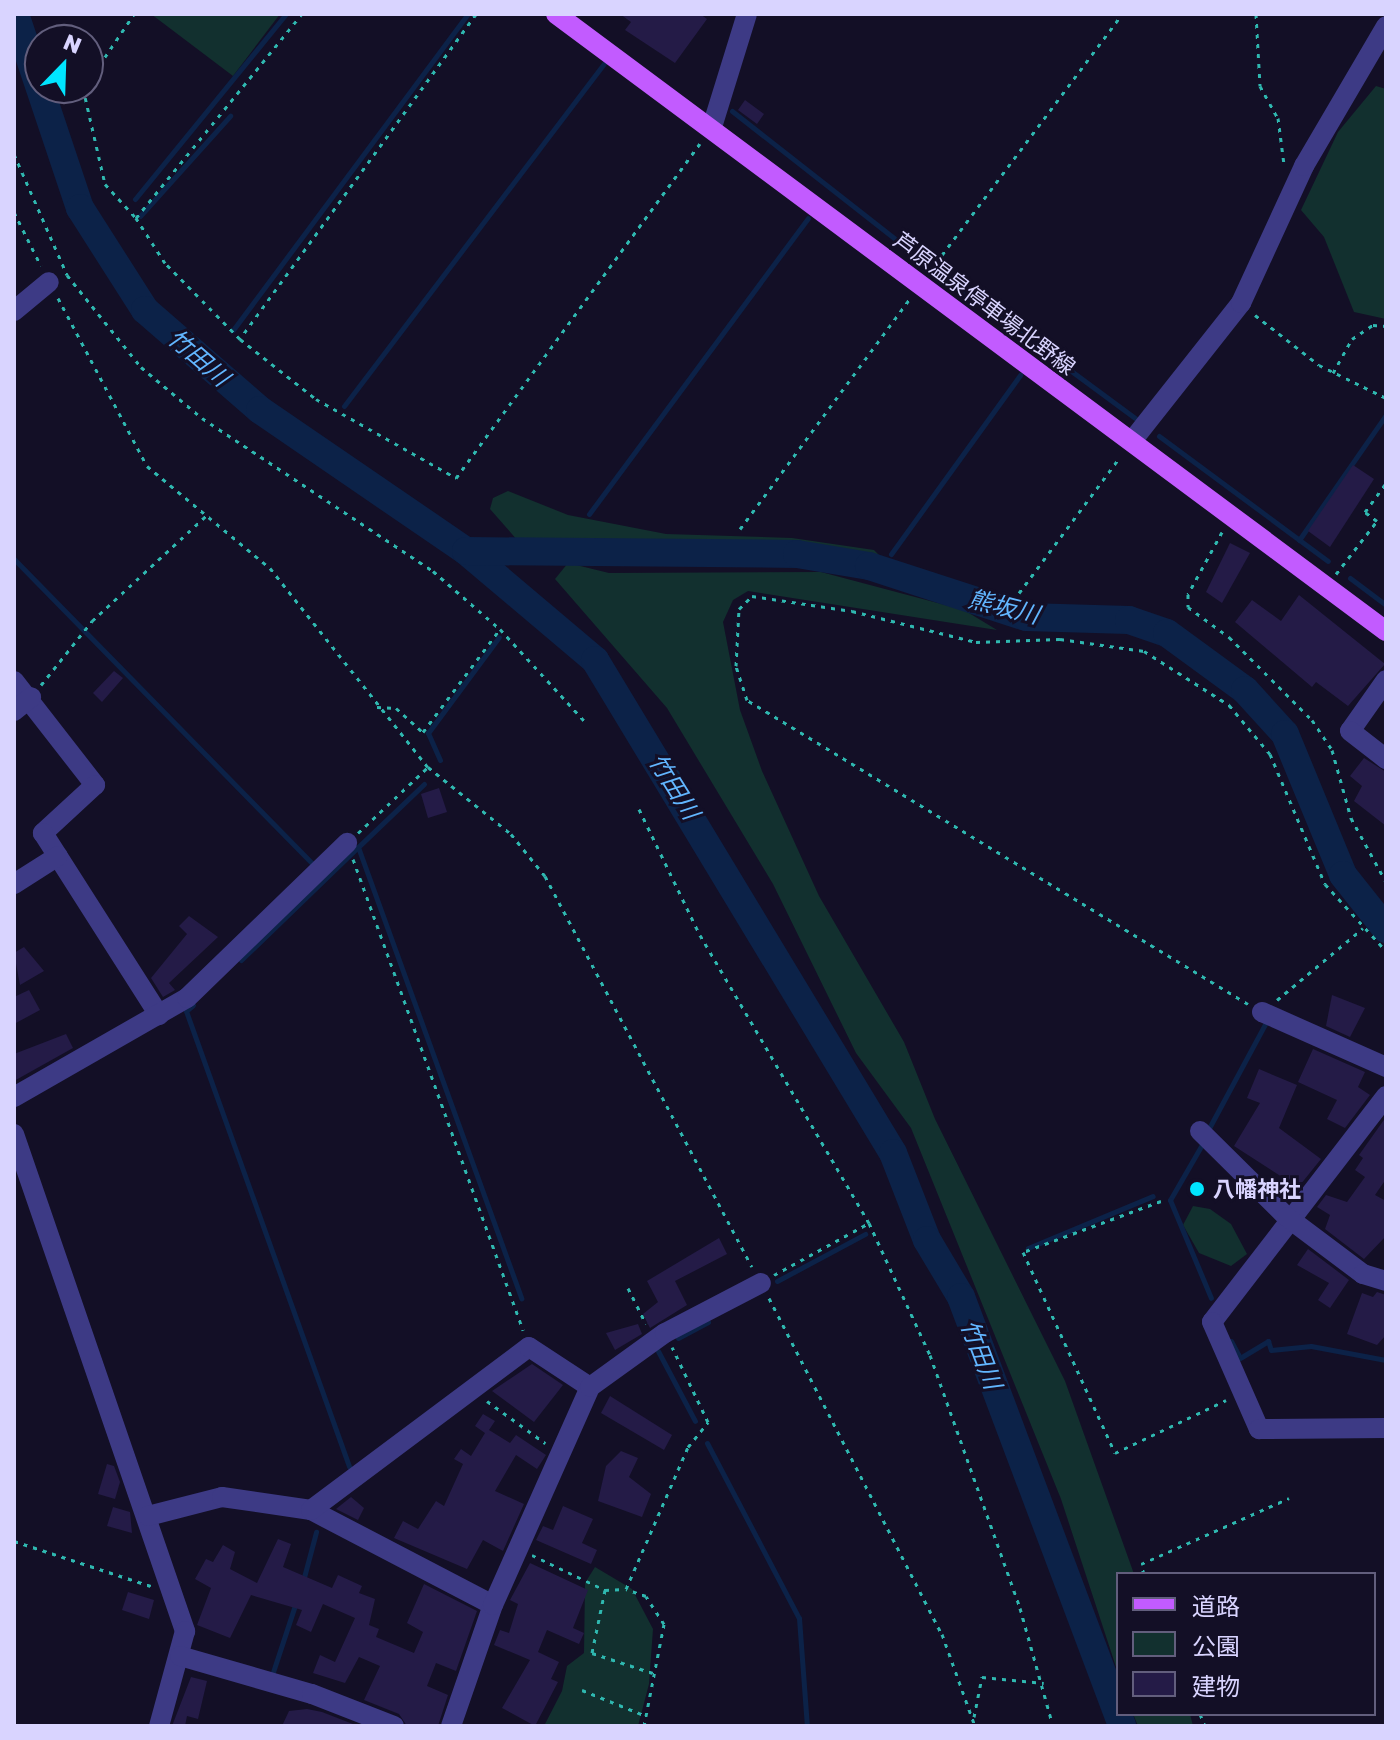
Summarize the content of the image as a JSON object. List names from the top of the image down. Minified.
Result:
{"streets":{"main road":["芦原温泉停車場北野線"]},"water":["竹田川","熊坂川"],"places":["八幡神社"],"legend":["道路","公園","建物"],"north":"top right"}
